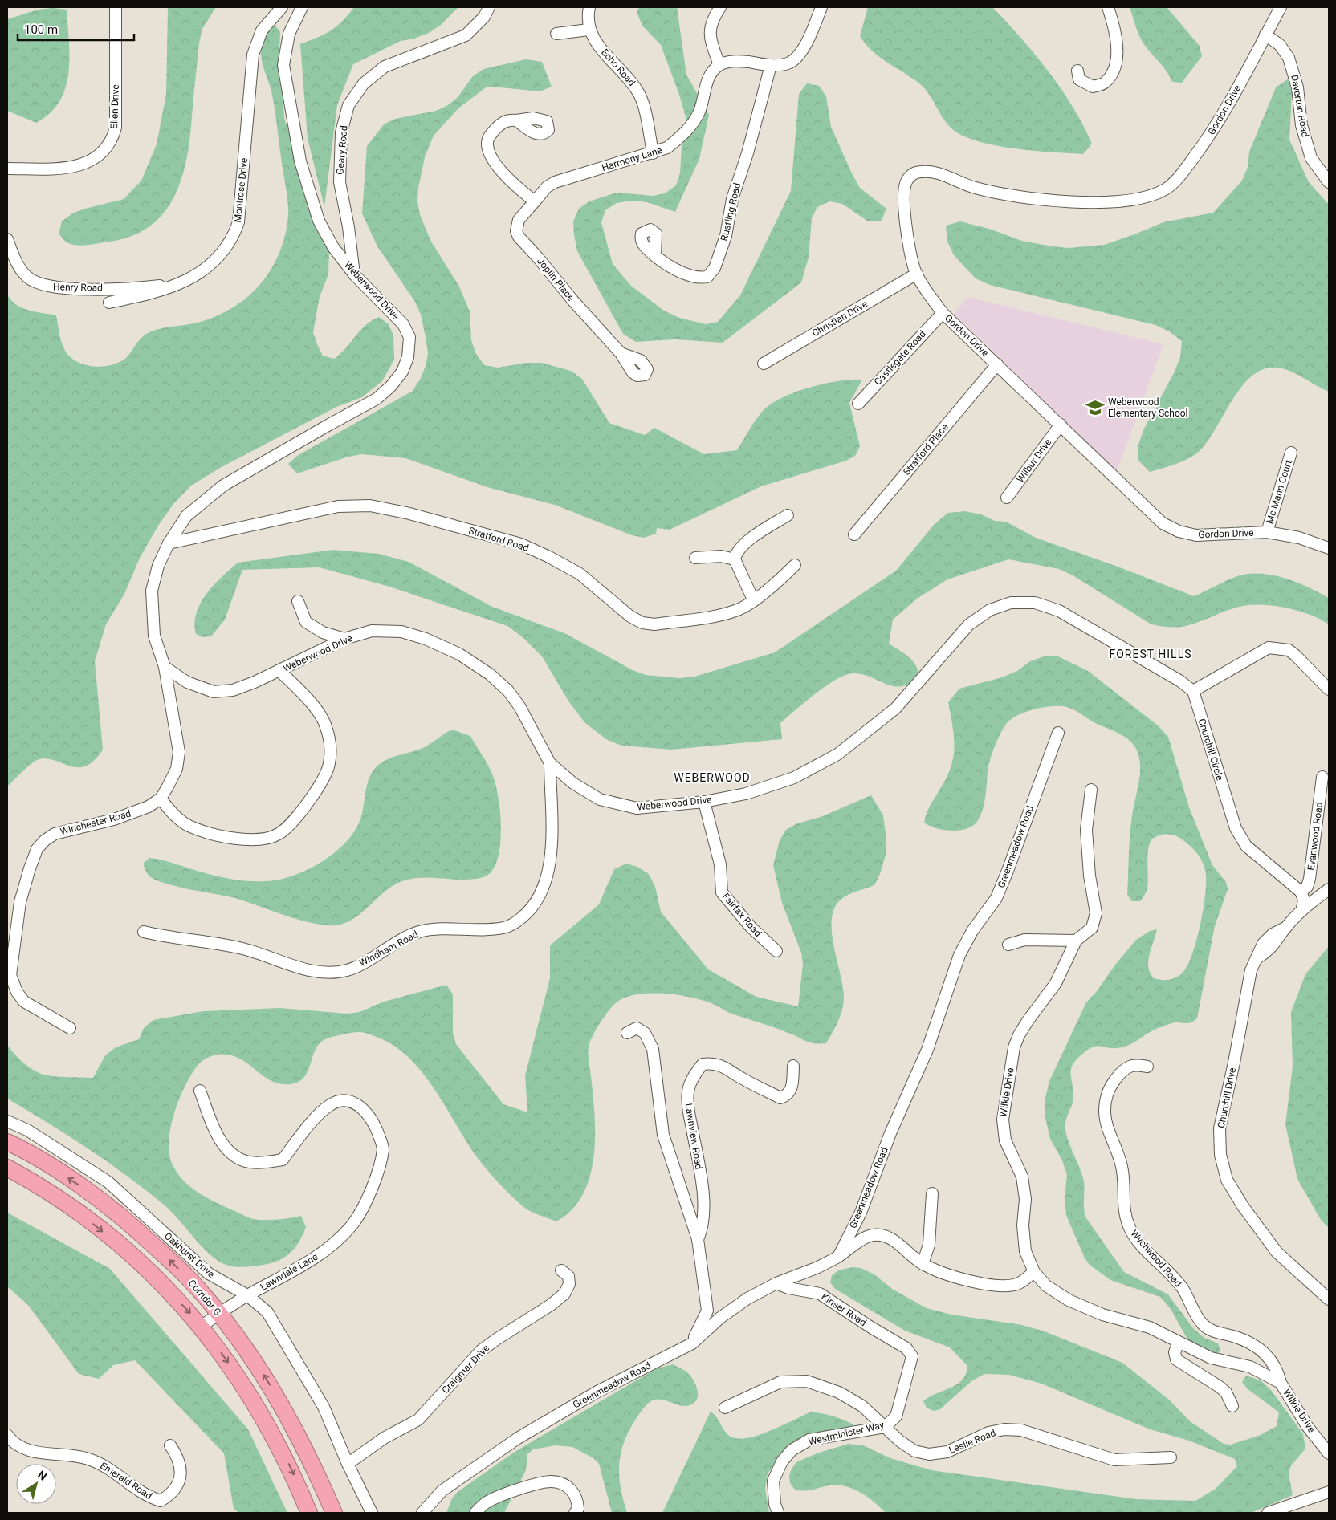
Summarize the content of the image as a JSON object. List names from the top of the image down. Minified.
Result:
{"streets":{"highway":["Corridor G"],"street":["Echo Road","Daverton Road","Ellen Drive","Gordon Drive","Geary Road","Harmony Lane","Montrose Drive","Rustling Road","Joplin Place","Henry Road","Weberwood Drive","Christian Drive","Castlegate Road","Stratford Place","Wilbur Drive","Mc Mann Court","Stratford Road","Churchill Circle","Winchester Road","Evanwood Road","Greenmeadow Road","Fairfax Road","Windham Road","Wilkie Drive","Churchill Drive","Lawnview Road","Oakhurst Drive","Wychwood Road","Lawndale Lane","Kinser Road","Craigmar Drive","Westminister Way","Leslie Road","Emerald Road"]},"crossings":[["Echo Road","Harmony Lane"],["Daverton Road","Gordon Drive"],["Gordon Drive","Christian Drive"],["Gordon Drive","Castlegate Road"],["Gordon Drive","Stratford Place"],["Gordon Drive","Wilbur Drive"],["Gordon Drive","Mc Mann Court"],["Geary Road","Weberwood Drive"],["Harmony Lane","Joplin Place"],["Montrose Drive","Henry Road"],["Weberwood Drive","Stratford Road"],["Weberwood Drive","Churchill Circle"],["Weberwood Drive","Fairfax Road"],["Weberwood Drive","Windham Road"],["Churchill Circle","Evanwood Road"],["Greenmeadow Road","Lawnview Road"],["Greenmeadow Road","Kinser Road"],["Wilkie Drive","Wychwood Road"],["Oakhurst Drive","Lawndale Lane"],["Oakhurst Drive","Craigmar Drive"],["Lawndale Lane","Corridor G"],["Kinser Road","Westminister Way"],["Westminister Way","Leslie Road"]],"districts":["FOREST HILLS","WEBERWOOD"],"places":{"school or university":["Weberwood Elementary School"]},"scale_bar":"100 m","north":"top right"}
